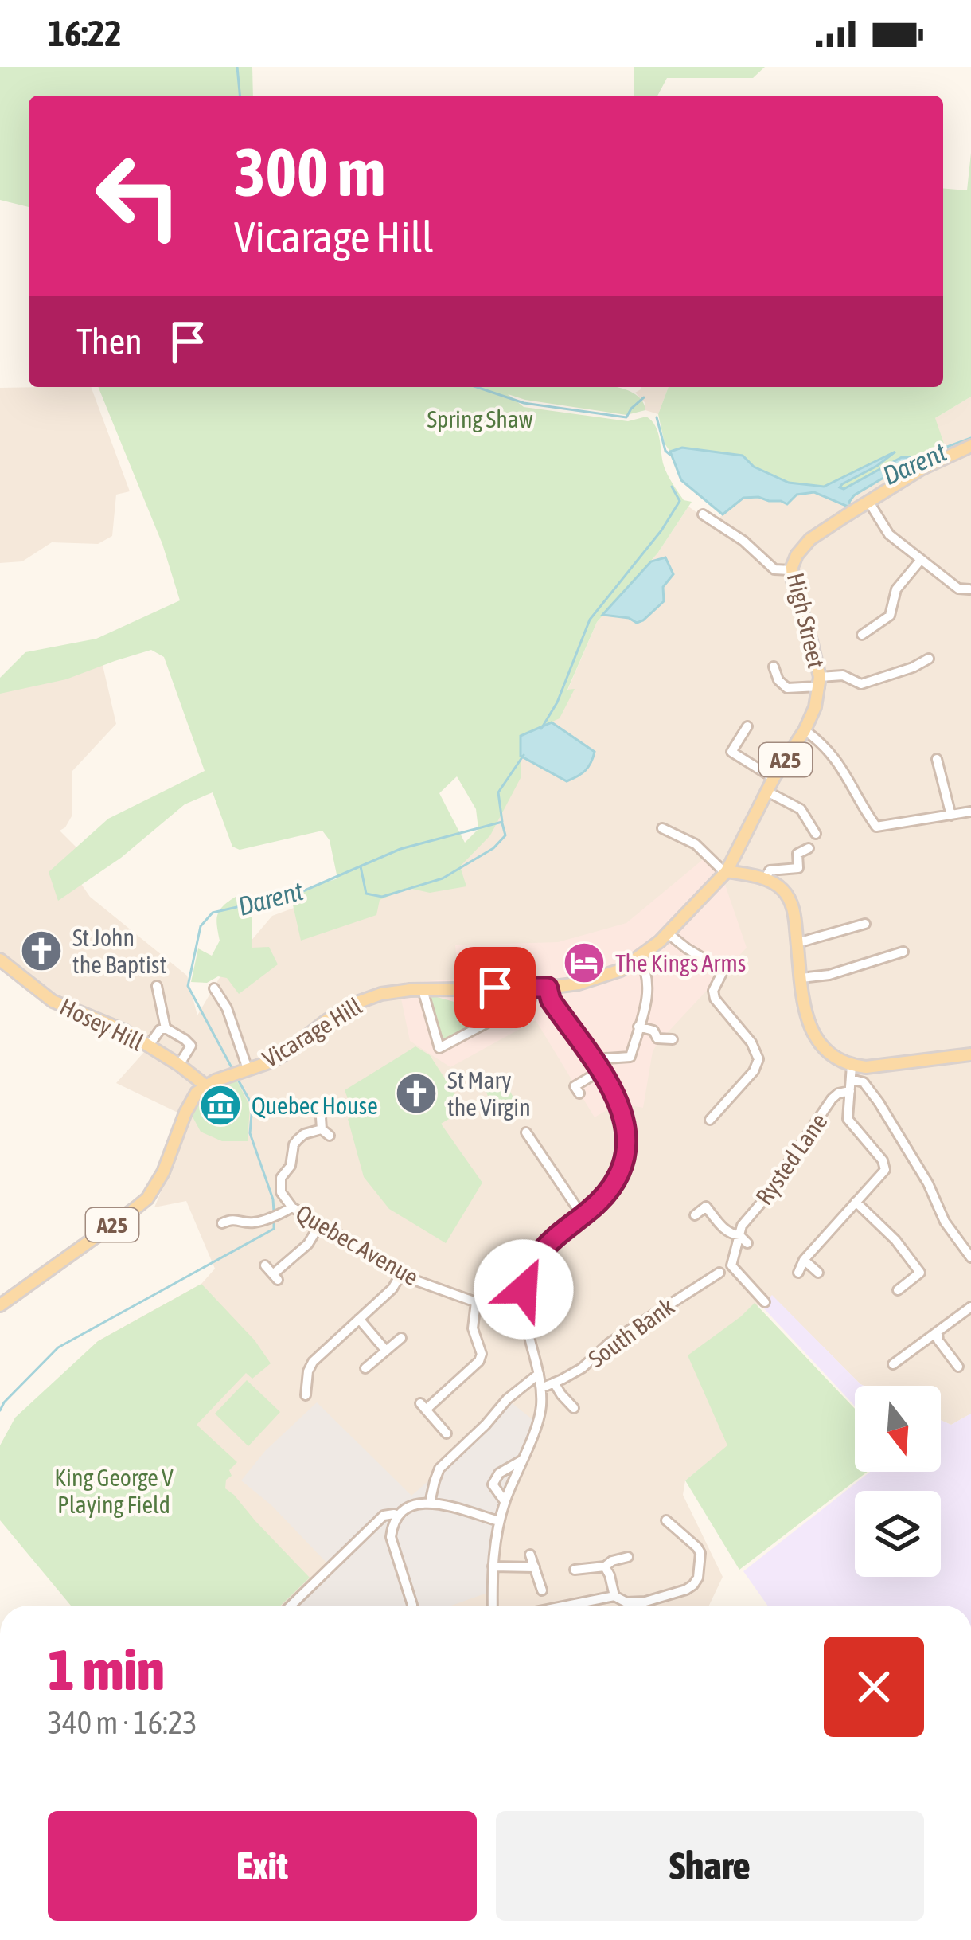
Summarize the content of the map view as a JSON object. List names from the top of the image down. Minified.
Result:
{"streets":{"main road":["High Street","A25","Hosey Hill","Vicarage Hill"],"street":["Rysted Lane","Quebec Avenue","South Bank"]},"crossings":[["High Street","A25"],["A25","Hosey Hill"],["A25","Vicarage Hill"]],"water":["Darent"],"parks":["Spring Shaw","King George V Playing Field"],"places":{"church":["St John the Baptist","St Mary the Virgin"],"hotel":["The Kings Arms"],"museum":["Quebec House"]},"north":"bottom","page":{"status":"16:22","turn":["300 m","Vicarage Hill"],"then":"Then","heading":["1 min","340 m · 16:23"],"buttons":["Exit","Share"]}}
